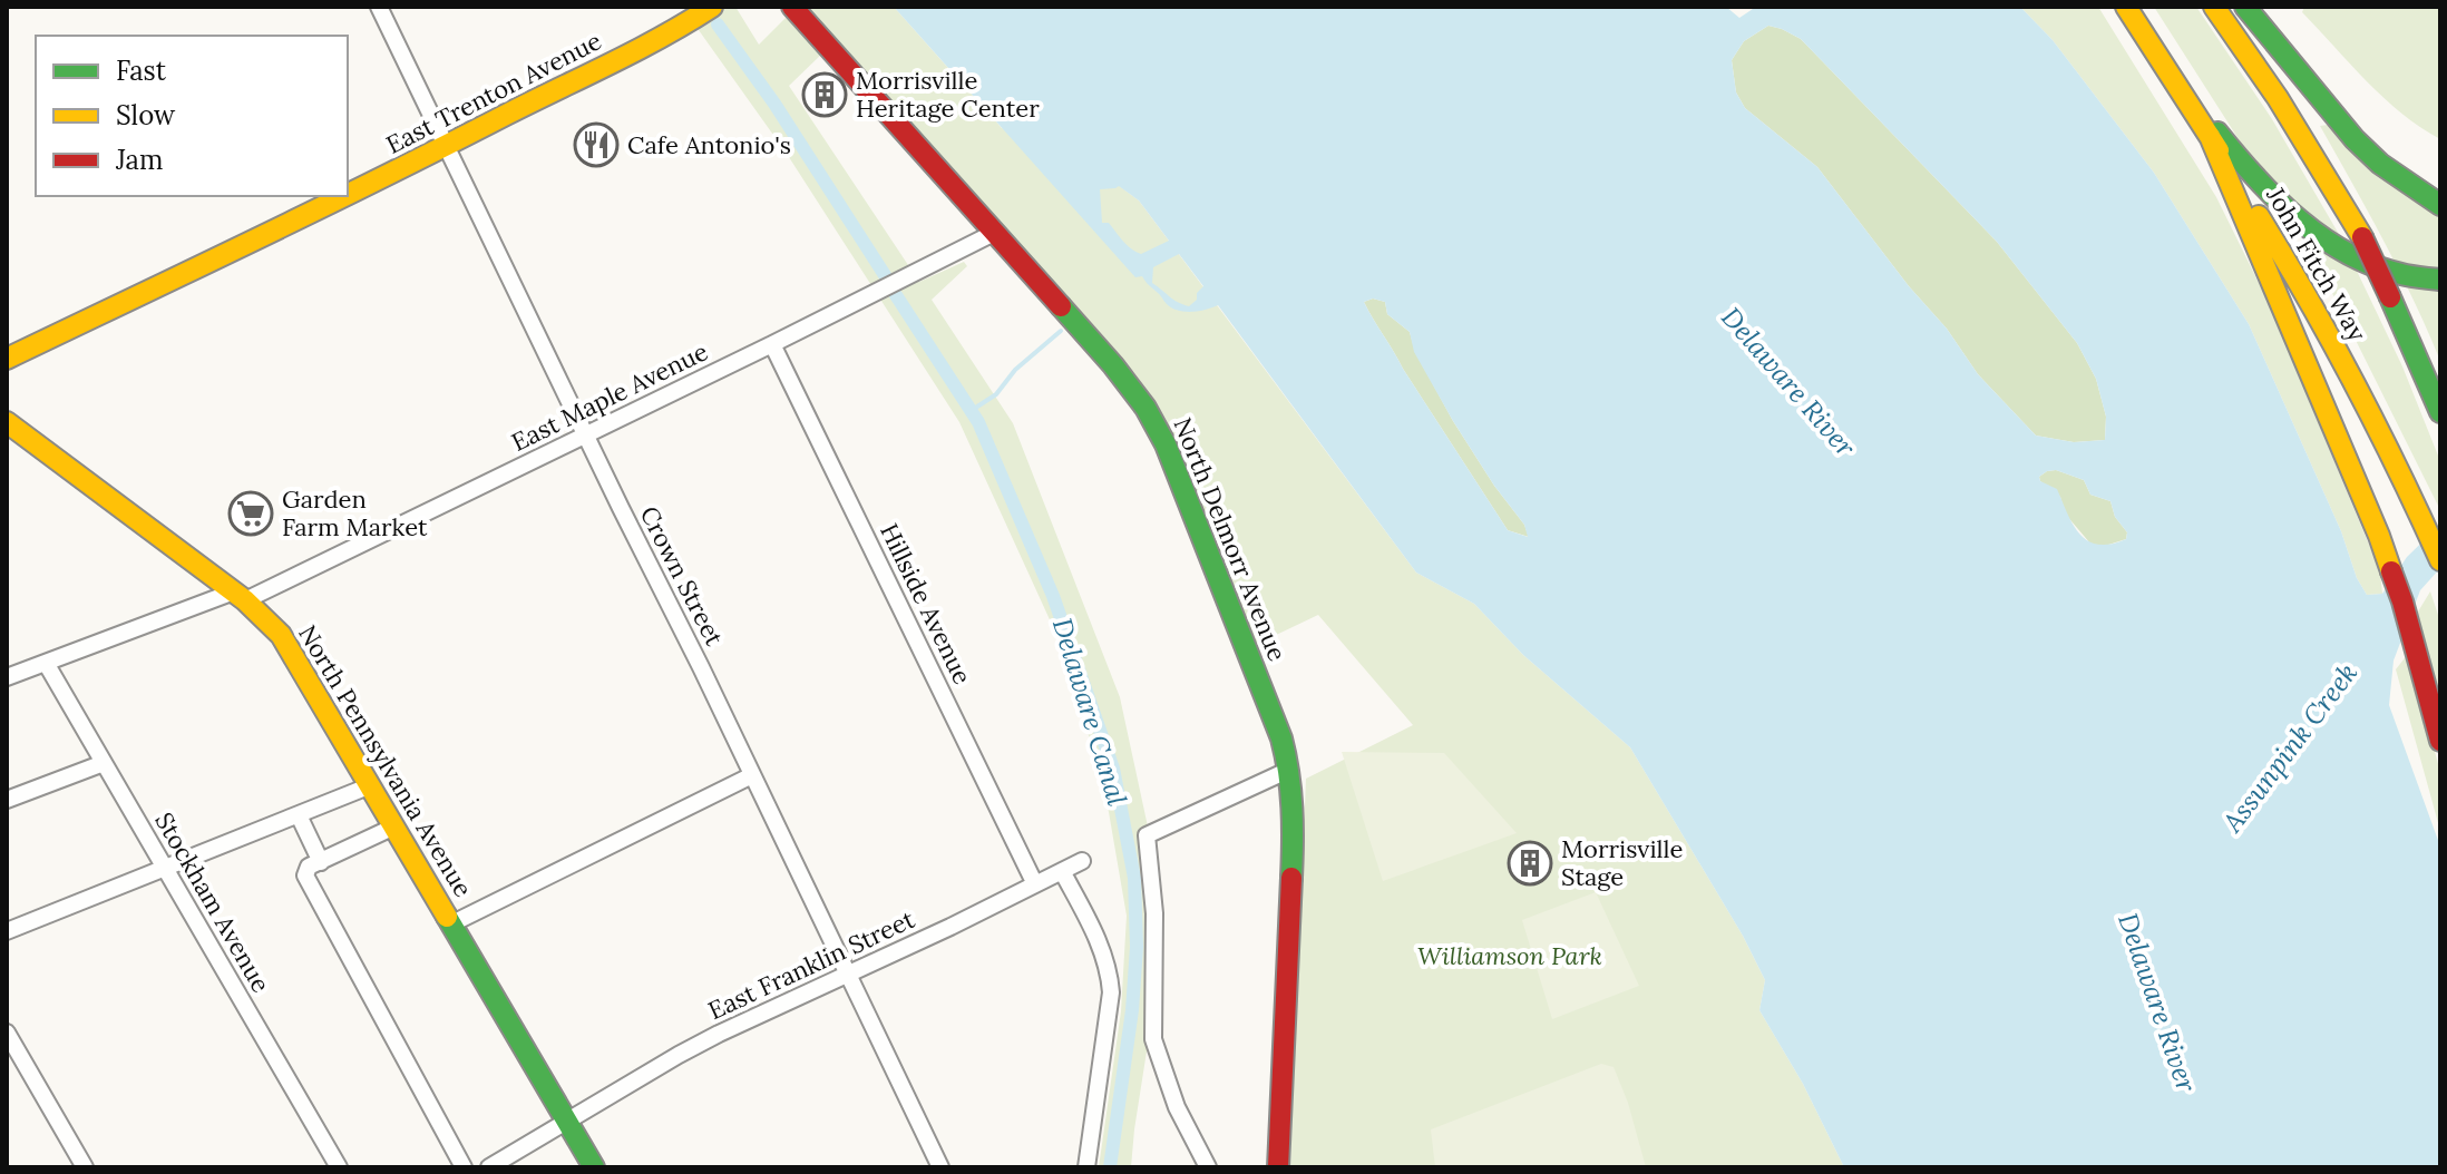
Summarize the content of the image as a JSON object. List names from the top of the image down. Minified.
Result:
{"streets":{"main road":["East Trenton Avenue","John Fitch Way","North Delmorr Avenue","North Pennsylvania Avenue"],"street":["East Maple Avenue","Crown Street","Hillside Avenue","Stockham Avenue","East Franklin Street"]},"crossings":[["East Trenton Avenue","Crown Street"],["East Maple Avenue","North Delmorr Avenue"],["East Maple Avenue","Crown Street"],["East Maple Avenue","Hillside Avenue"],["East Maple Avenue","North Pennsylvania Avenue"],["East Maple Avenue","Stockham Avenue"],["Crown Street","East Franklin Street"],["Hillside Avenue","East Franklin Street"],["North Pennsylvania Avenue","East Franklin Street"]],"water":["Delaware River","Delaware Canal","Assunpink Creek"],"parks":["Williamson Park"],"places":{"building":["Morrisville Heritage Center","Morrisville Stage"],"restaurant":["Cafe Antonio's"],"supermarket":["Garden Farm Market"]},"legend":["Fast","Slow","Jam"]}
